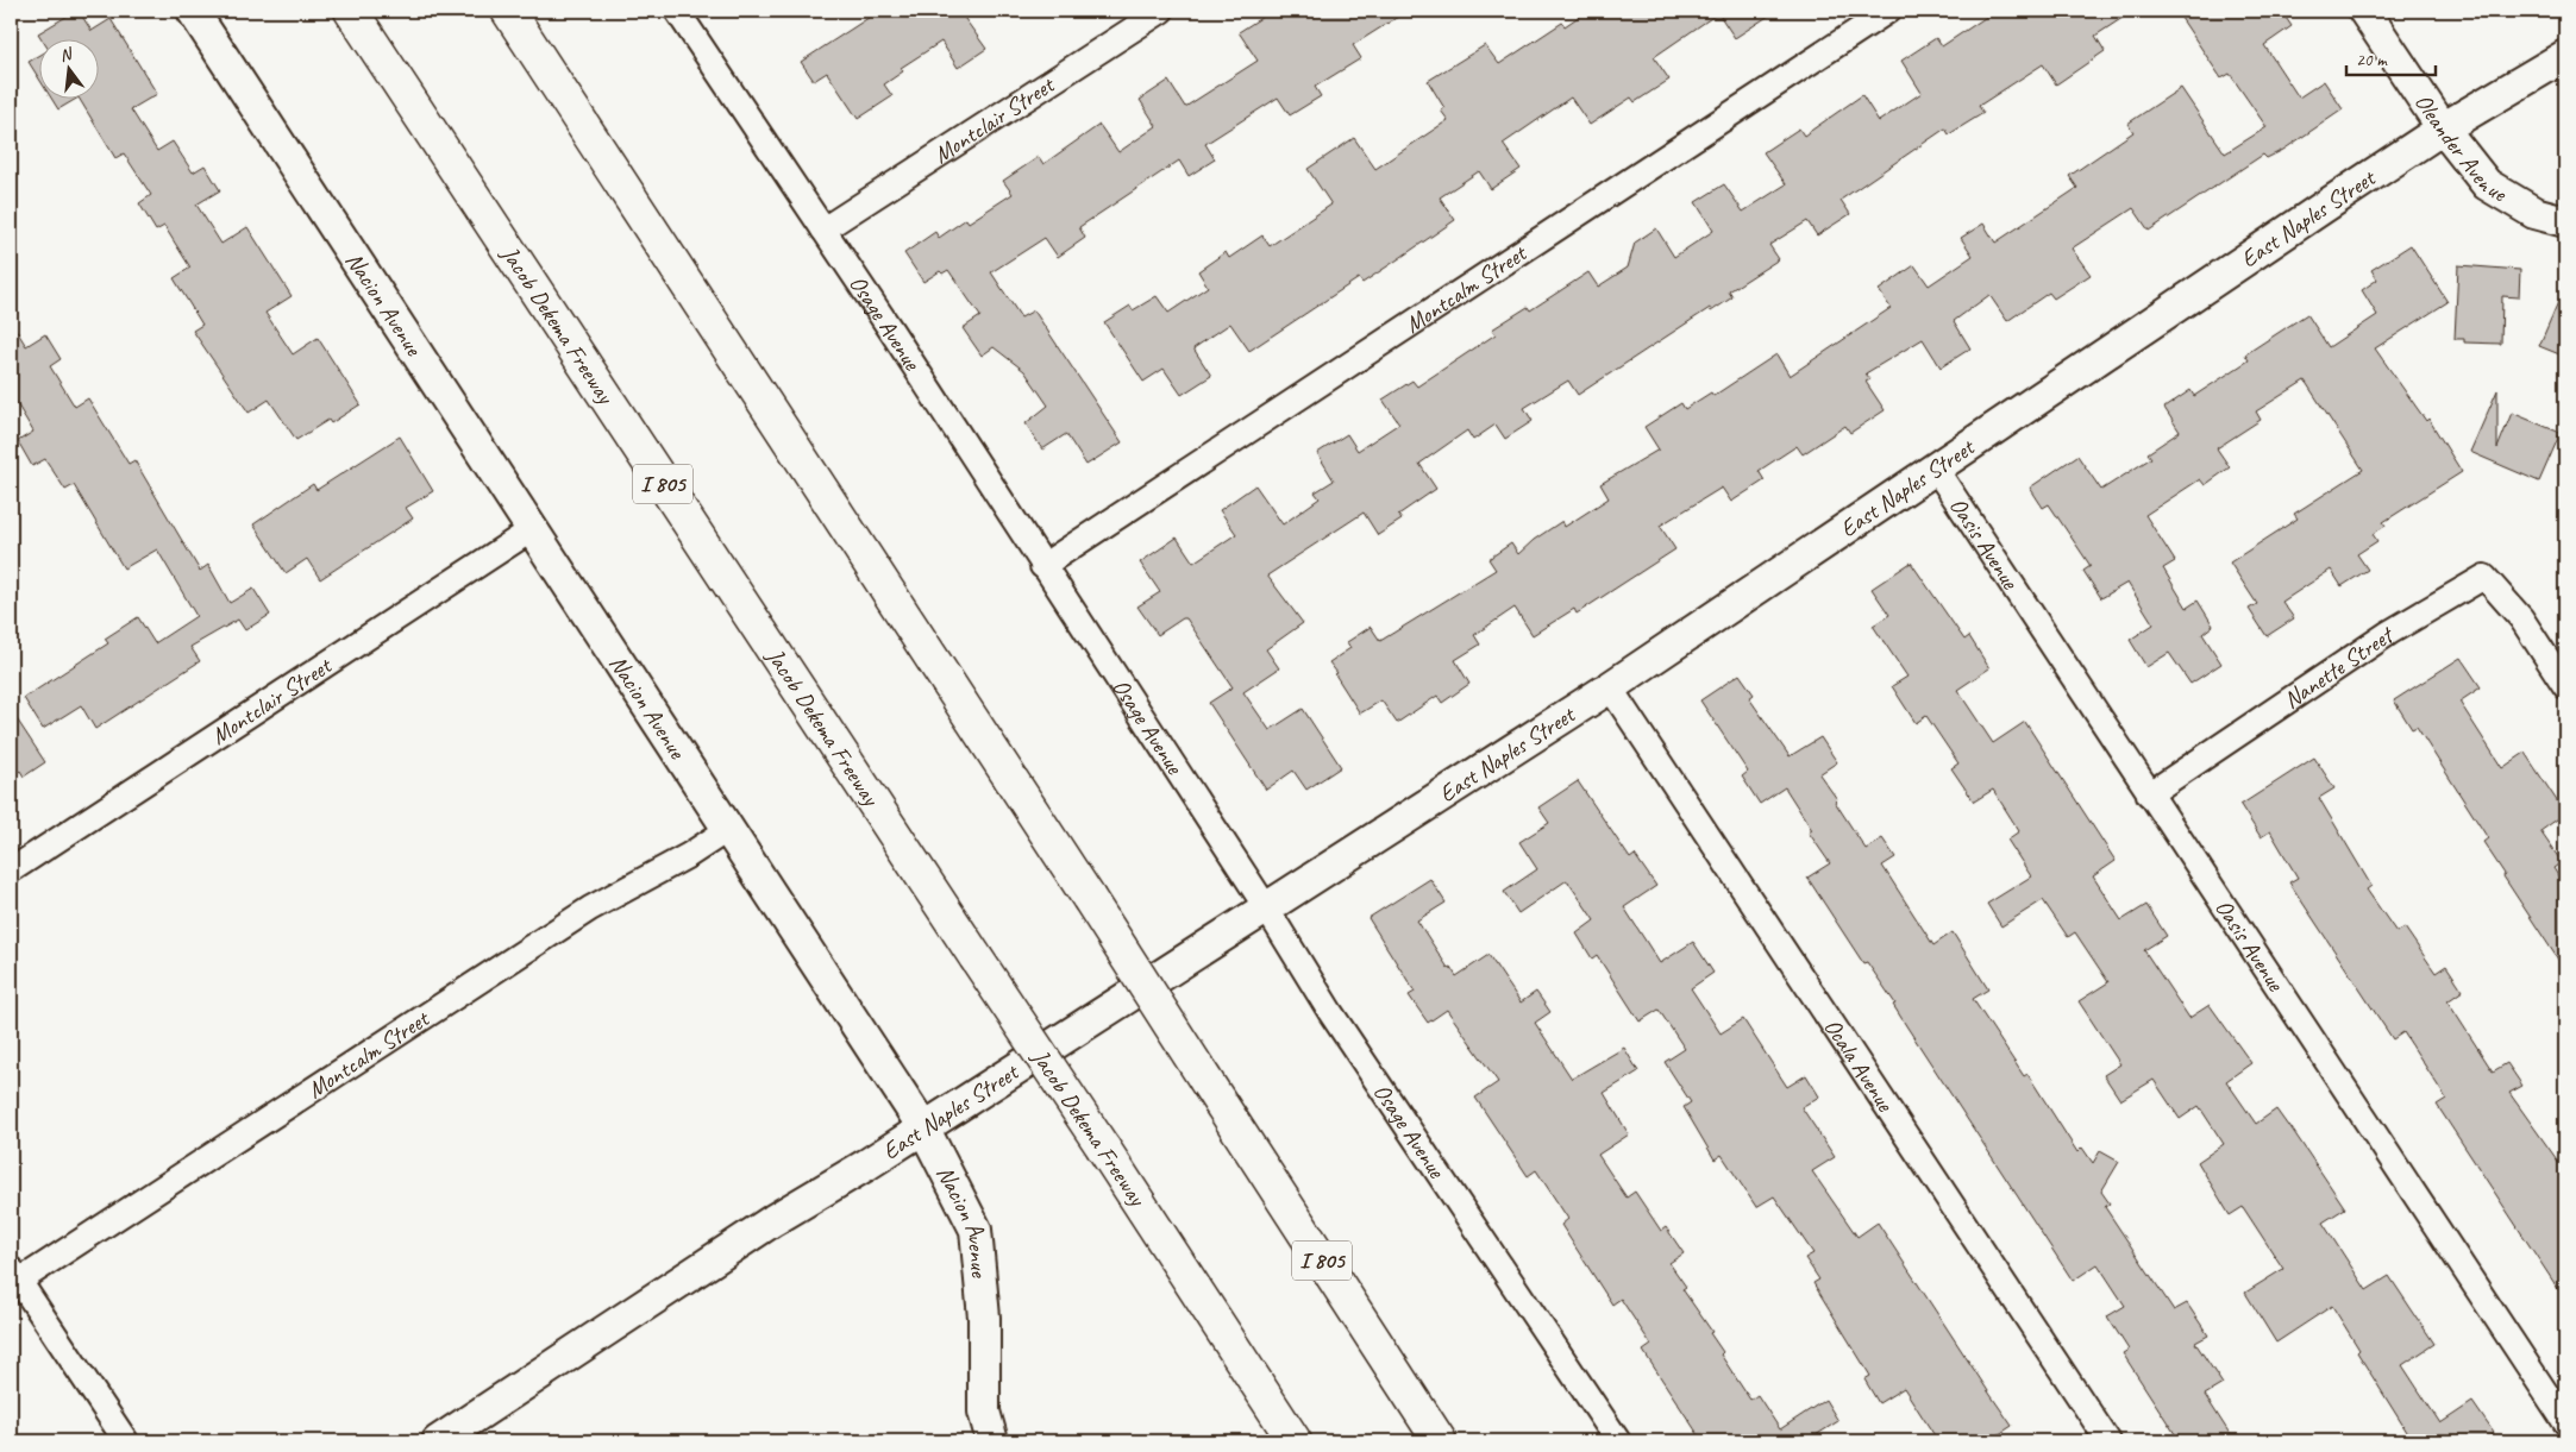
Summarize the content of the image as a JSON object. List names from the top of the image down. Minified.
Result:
{"streets":{"highway":["Jacob Dekema Freeway","I 805"],"street":["Montclair Street","Oleander Avenue","East Naples Street","Montcalm Street","Nacion Avenue","Osage Avenue","Oasis Avenue","Nanette Street","Ocala Avenue"]},"crossings":[["Montclair Street","Nacion Avenue"],["Montclair Street","Osage Avenue"],["Oleander Avenue","East Naples Street"],["East Naples Street","Nacion Avenue"],["East Naples Street","Osage Avenue"],["East Naples Street","Oasis Avenue"],["East Naples Street","Ocala Avenue"],["Montcalm Street","Nacion Avenue"],["Montcalm Street","Osage Avenue"],["Oasis Avenue","Nanette Street"]],"scale_bar":"20 m","north":"top"}
